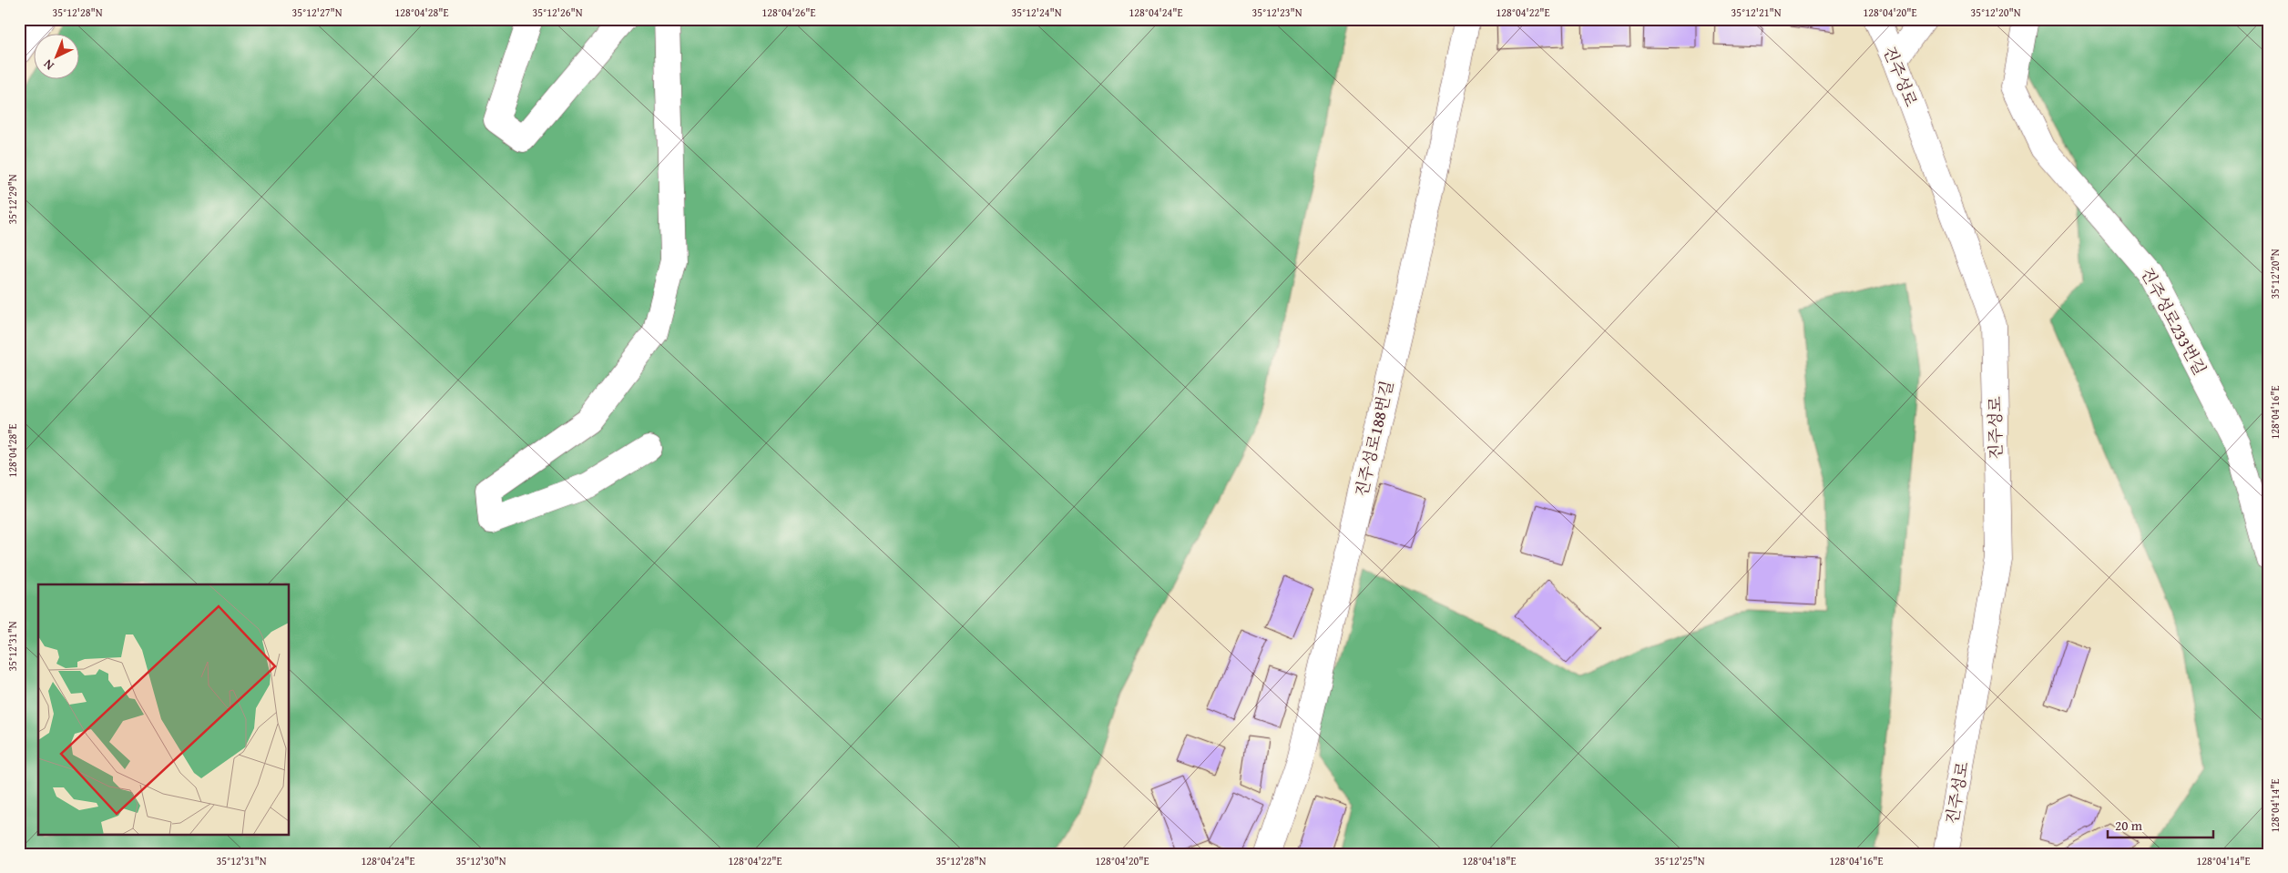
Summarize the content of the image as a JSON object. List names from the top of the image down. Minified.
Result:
{"streets":{"street":["진주성로","진주성로233번길","진주성로188번길"]},"scale_bar":"20 m","north":"bottom left","coordinates":["35°12'28\"N","35°12'27\"N","128°04'28\"E","35°12'26\"N","128°04'26\"E","35°12'24\"N","128°04'24\"E","35°12'23\"N","128°04'22\"E","35°12'21\"N","128°04'20\"E","35°12'20\"N","35°12'29\"N","128°04'16\"E","35°12'31\"N","128°04'14\"E","35°12'30\"N","128°04'18\"E","35°12'25\"N"]}
